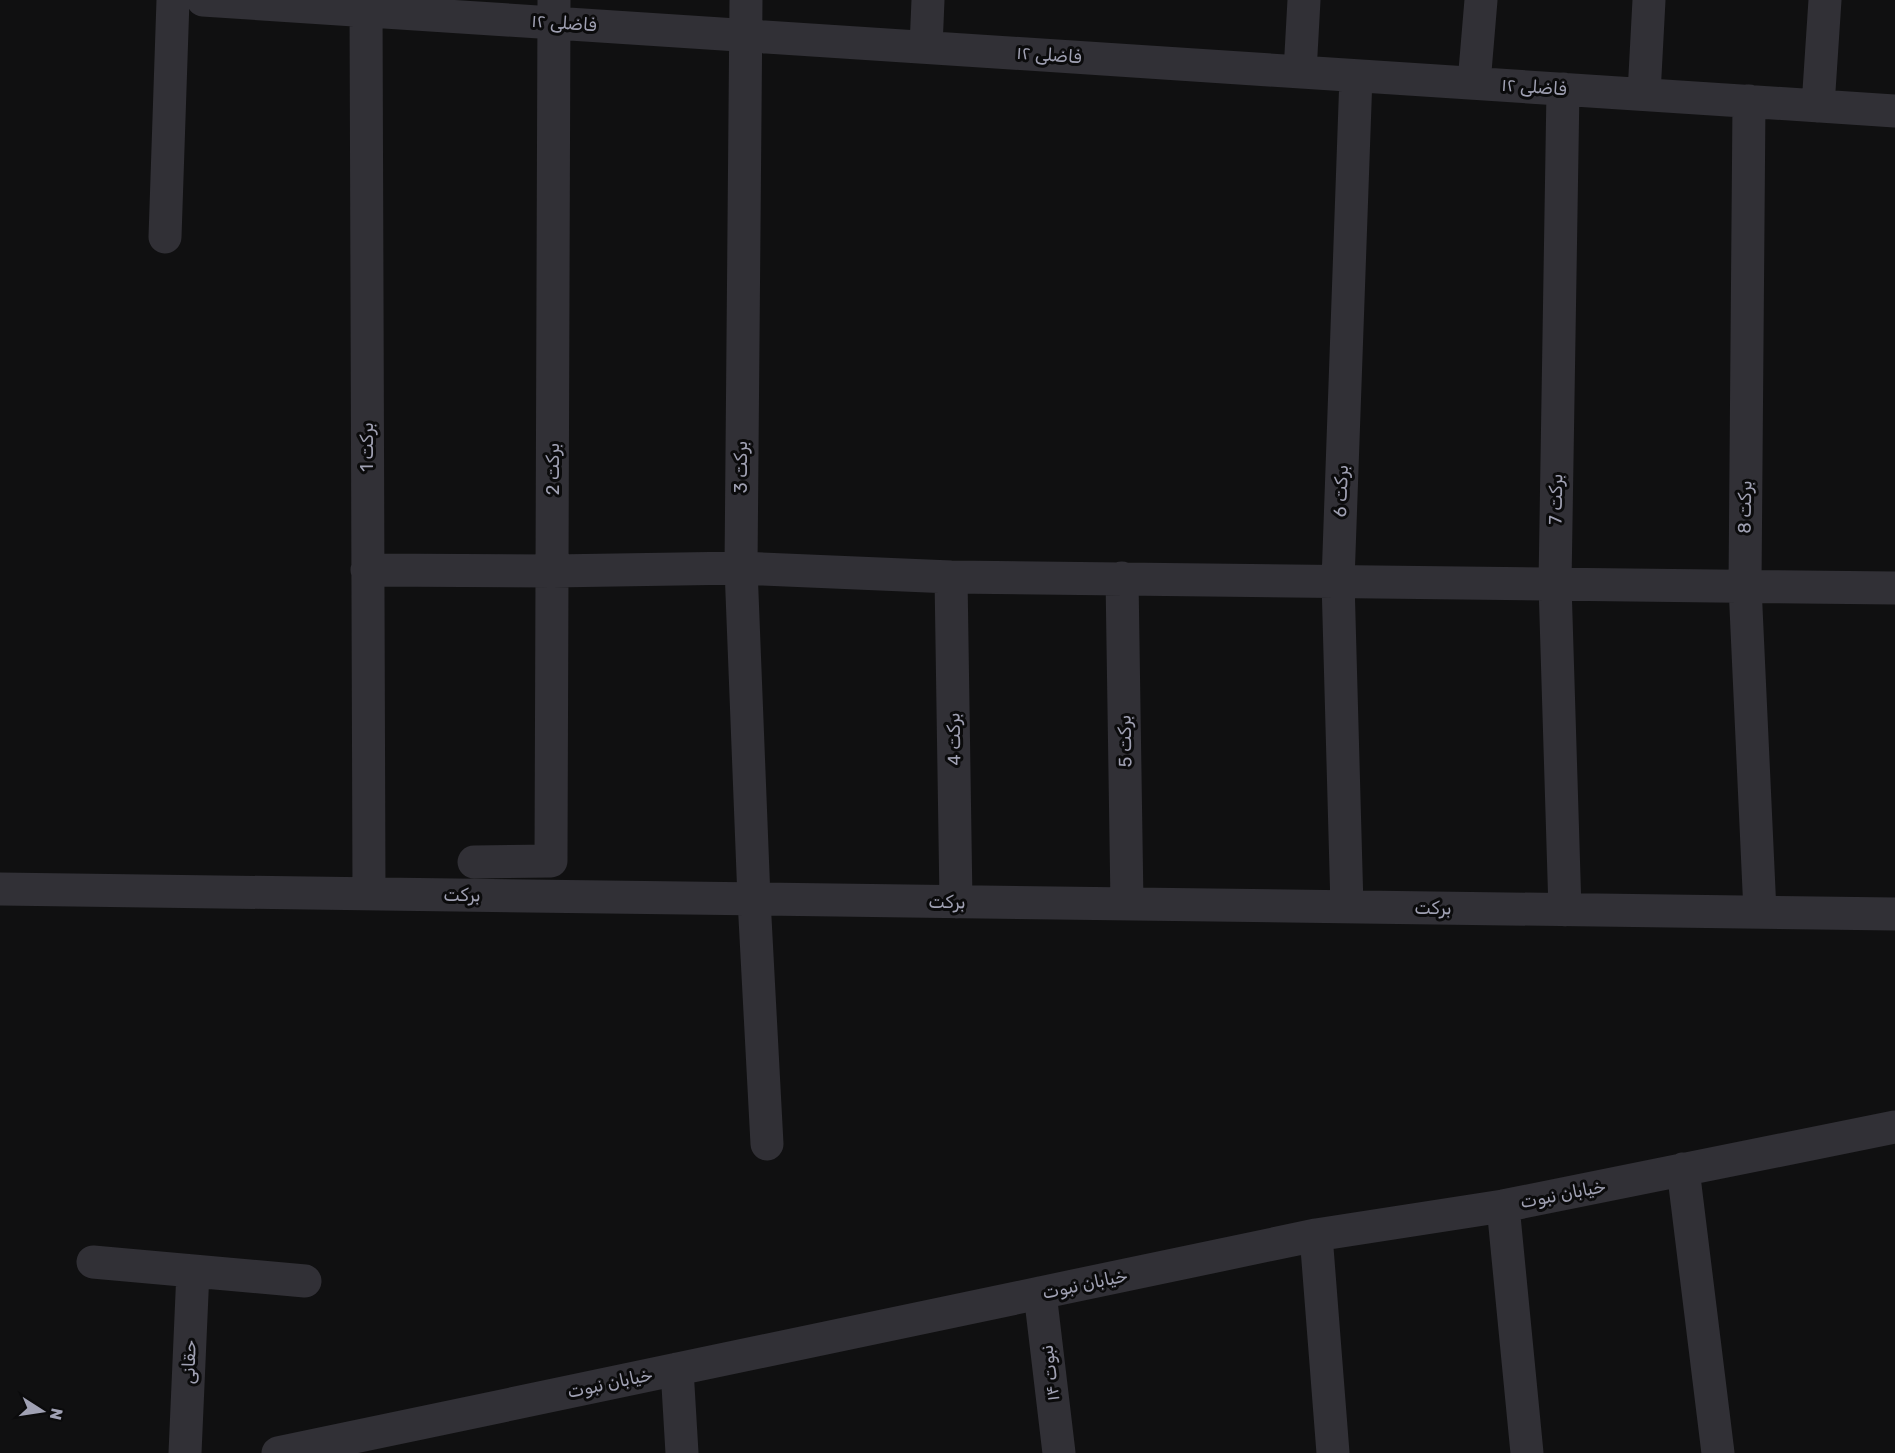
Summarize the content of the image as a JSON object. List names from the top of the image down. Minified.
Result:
{"streets":{"street":["فاضلی ۱۲","برکت 1","برکت 3","برکت 2","برکت 6","برکت 7","برکت 8","برکت 4","برکت 5","برکت","خیابان نبوت","حقانی","نبوت ۱۴"]},"crossings":[["فاضلی ۱۲","برکت 1"],["فاضلی ۱۲","برکت 3"],["فاضلی ۱۲","برکت 2"],["فاضلی ۱۲","برکت 6"],["فاضلی ۱۲","برکت 7"],["فاضلی ۱۲","برکت 8"],["برکت 1","برکت"],["برکت 3","برکت"],["برکت 6","برکت"],["برکت 7","برکت"],["برکت 8","برکت"],["برکت 4","برکت"],["برکت 5","برکت"],["خیابان نبوت","نبوت ۱۴"]],"north":"right"}
